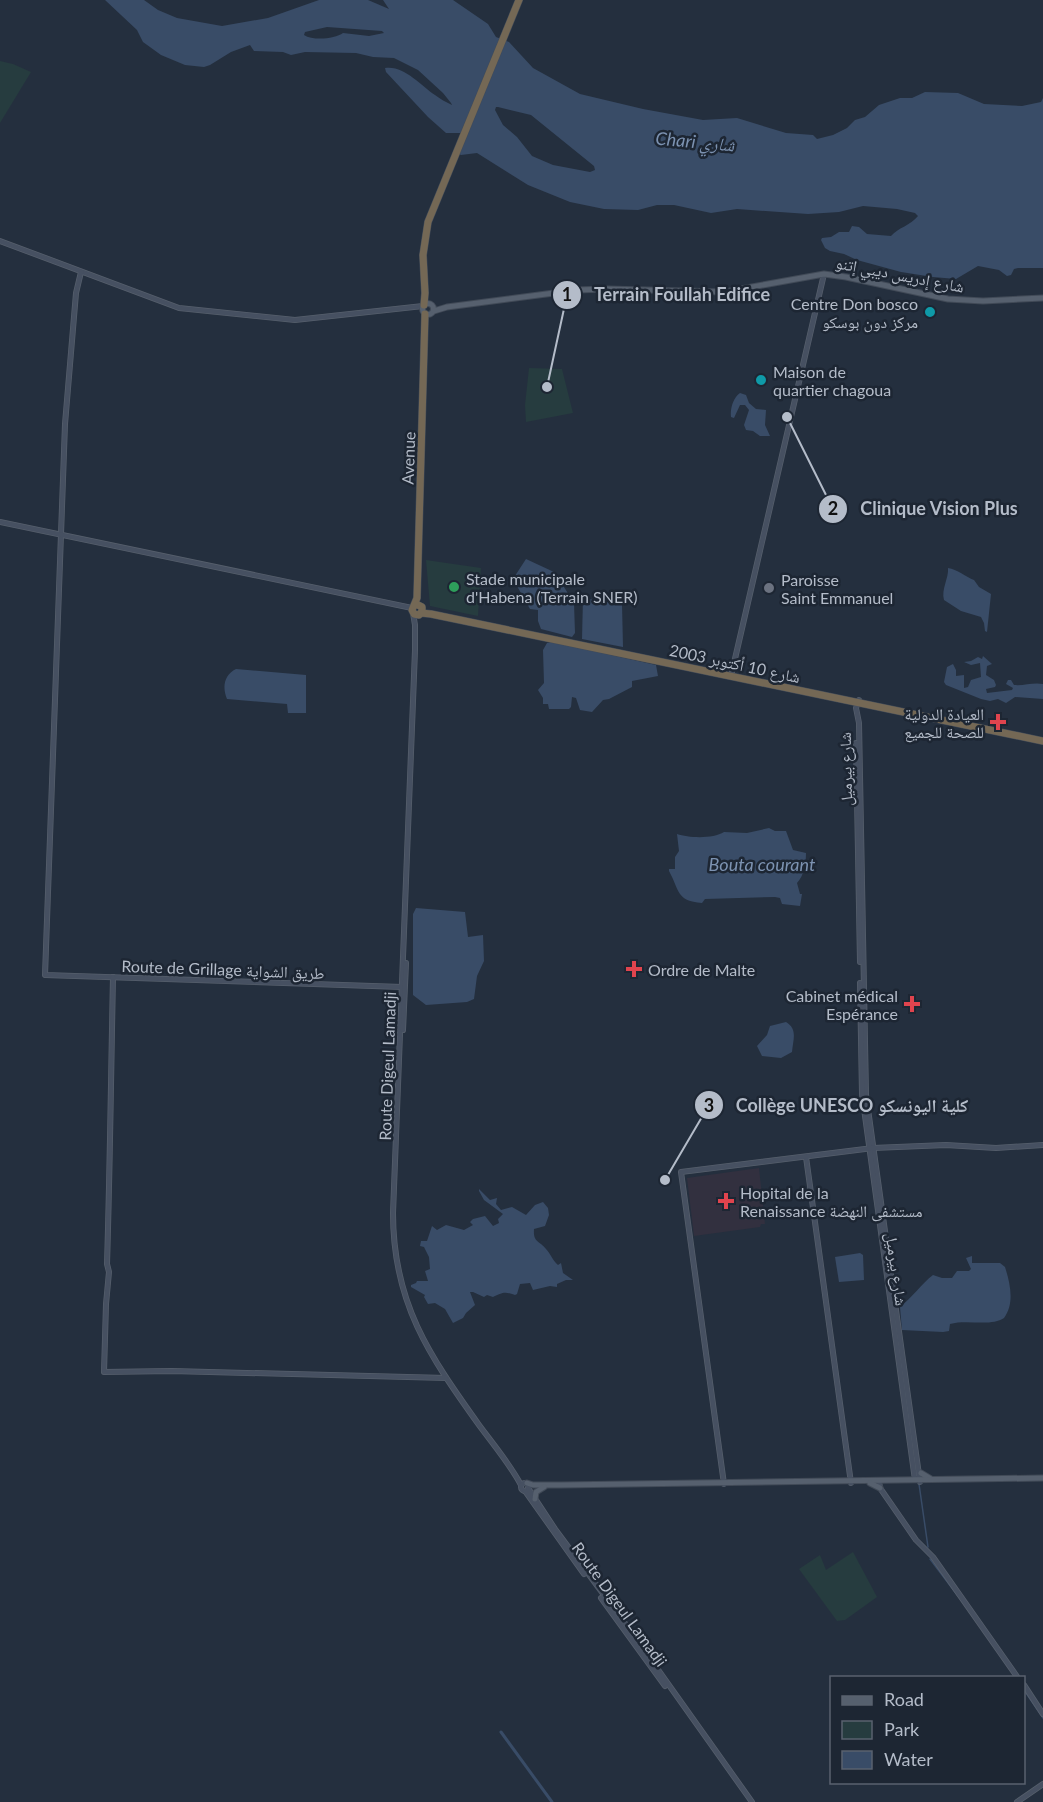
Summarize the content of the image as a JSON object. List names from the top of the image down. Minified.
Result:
{"streets":{"highway":["شارع 10 أكتوبر 2003"],"main road":["شارع إدريس ديبي إتنو"],"street":["شارع بيرميل","Route de Grillage طريق الشواية","Route Digeul Lamadji"]},"crossings":[["شارع 10 أكتوبر 2003","شارع بيرميل"],["شارع 10 أكتوبر 2003","Route Digeul Lamadji"],["Route de Grillage طريق الشواية","Route Digeul Lamadji"]],"water":["Chari شاري","Bouta courant"],"places":{"other":["Centre Don bosco مركز دون بوسكو","Maison de quartier chagoua","Terrain Foullah Edifice","Clinique Vision Plus","Stade municipale d'Habena (Terrain SNER)","Paroisse Saint Emmanuel","Collège UNESCO كلية اليونسكو"],"health":["العيادة الدولية للصحة للجميع","Ordre de Malte","Cabinet médical Espérance","Hopital de la Renaissance مستشفى النهضة"]},"legend":["Road","Park","Water"]}
